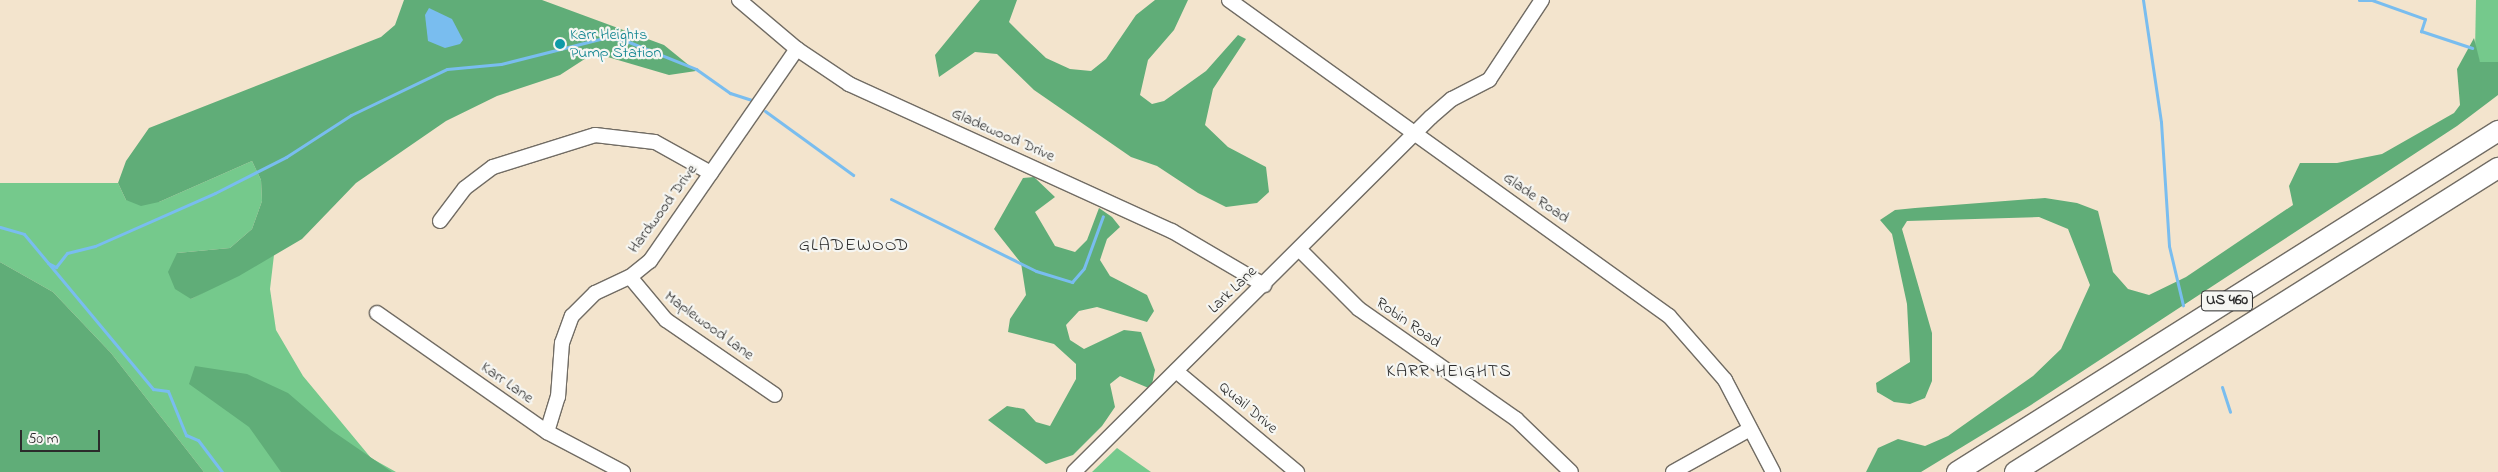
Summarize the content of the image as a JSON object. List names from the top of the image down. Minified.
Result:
{"streets":{"highway":["US 460"],"street":["Gladewood Drive","Glade Road","Hardwood Drive","Lark Lane","Robin Road","Maplewood Lane","Karr Lane","Quail Drive"]},"crossings":[["Gladewood Drive","Hardwood Drive"],["Gladewood Drive","Lark Lane"],["Glade Road","Lark Lane"],["Hardwood Drive","Maplewood Lane"],["Hardwood Drive","Karr Lane"],["Lark Lane","Robin Road"],["Lark Lane","Quail Drive"]],"districts":["GLADEWOOD","KARR HEIGHTS"],"places":["Karr Heights Pump Station"],"scale_bar":"50 m"}
